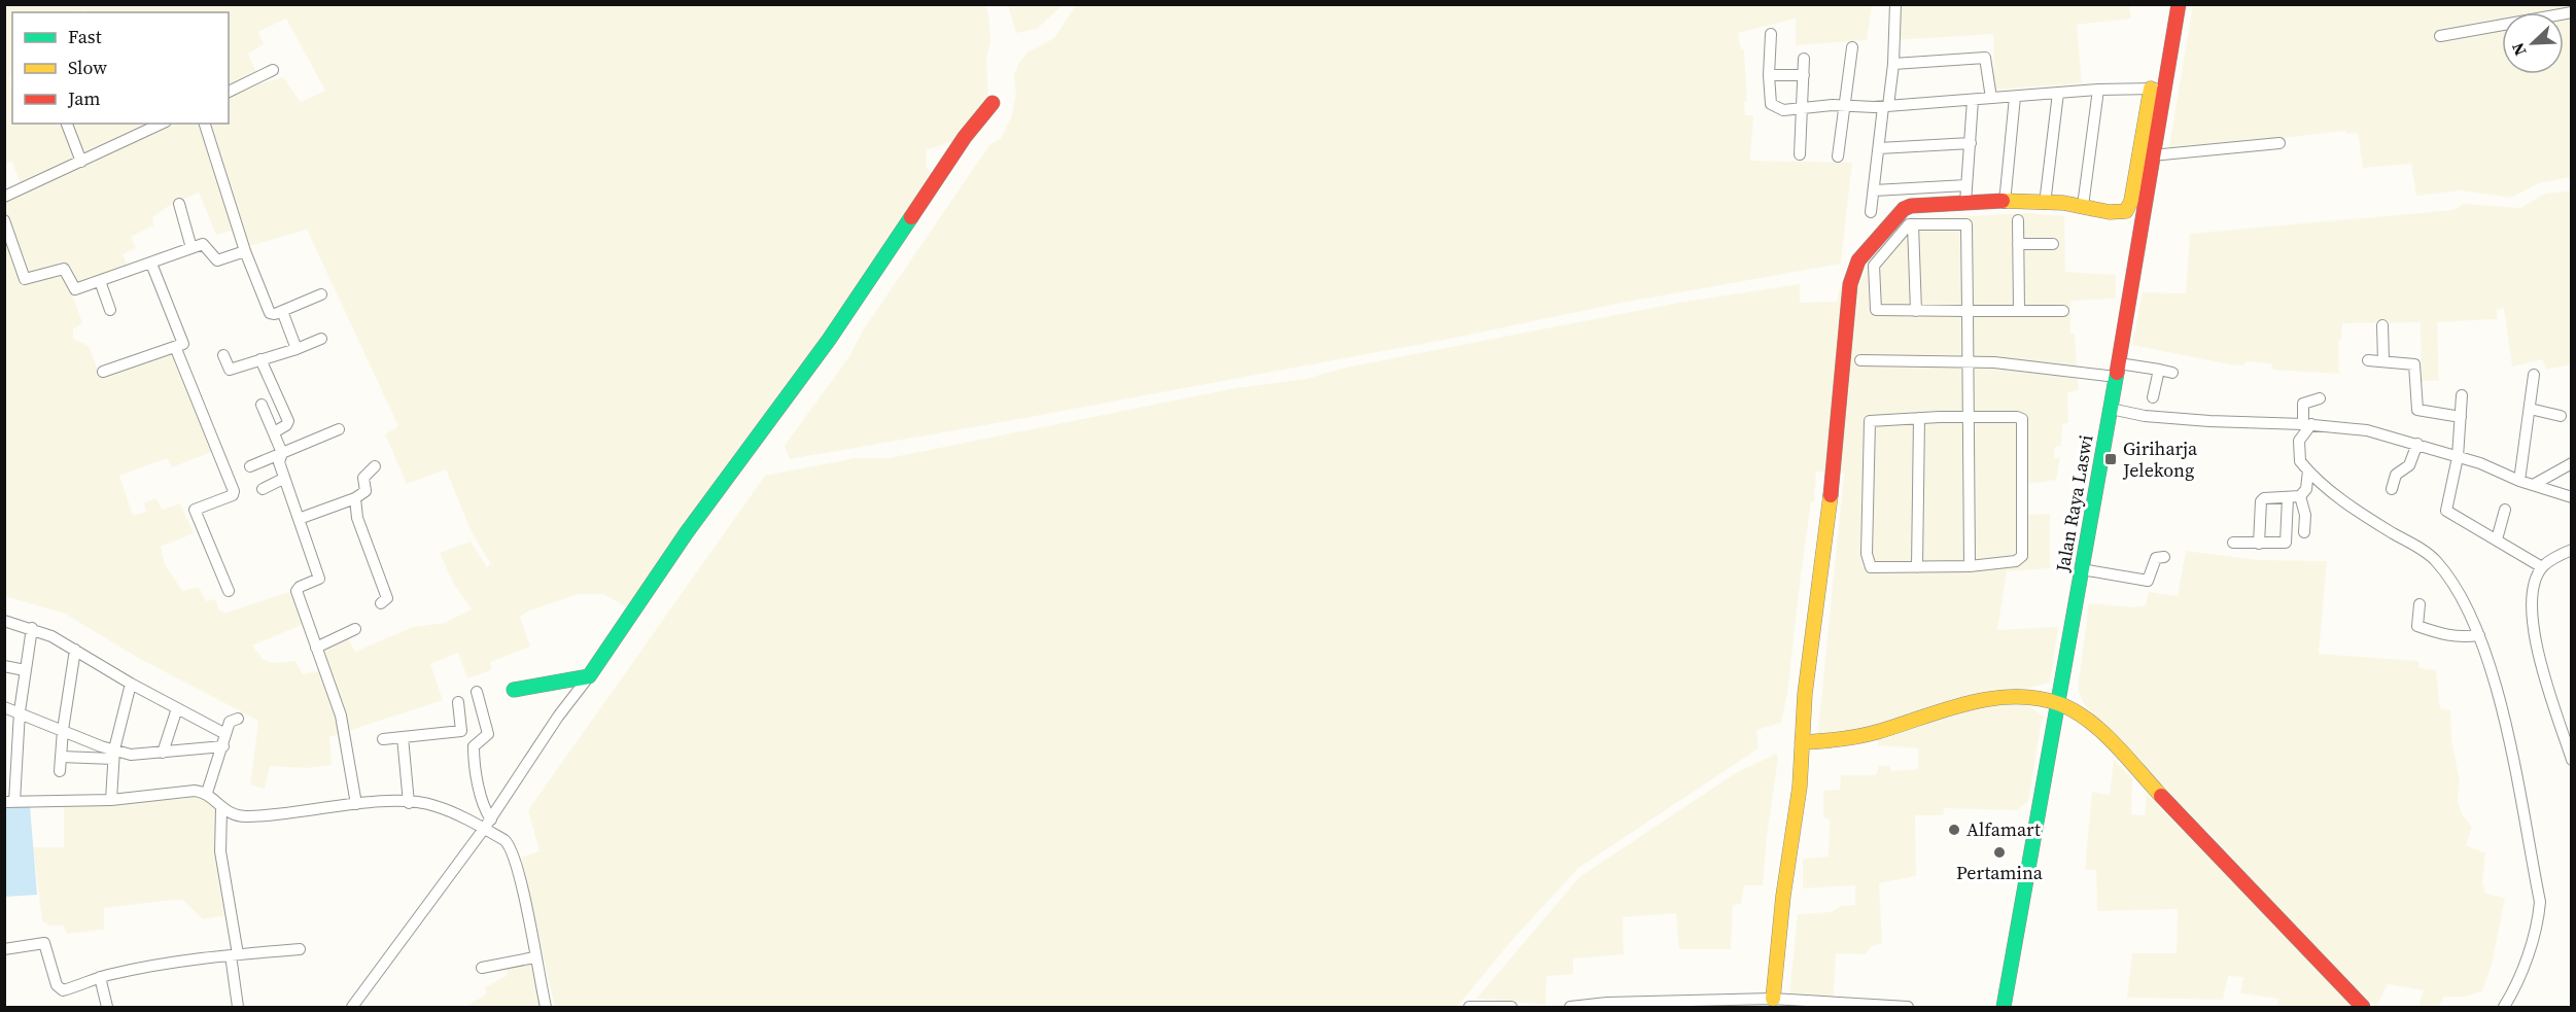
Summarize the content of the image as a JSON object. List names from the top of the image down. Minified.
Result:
{"streets":{"street":["Jalan Raya Laswi"]},"places":{"transit":["Giriharja Jelekong"],"other":["Alfamart","Pertamina"]},"legend":["Fast","Slow","Jam"],"north":"bottom left"}
